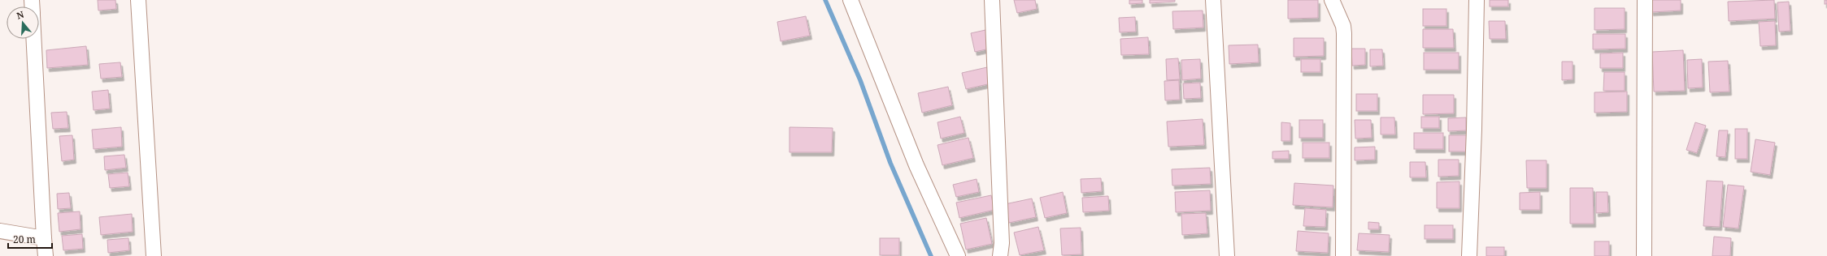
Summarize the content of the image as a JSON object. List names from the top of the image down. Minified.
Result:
{"scale_bar":"20 m","north":"top"}
